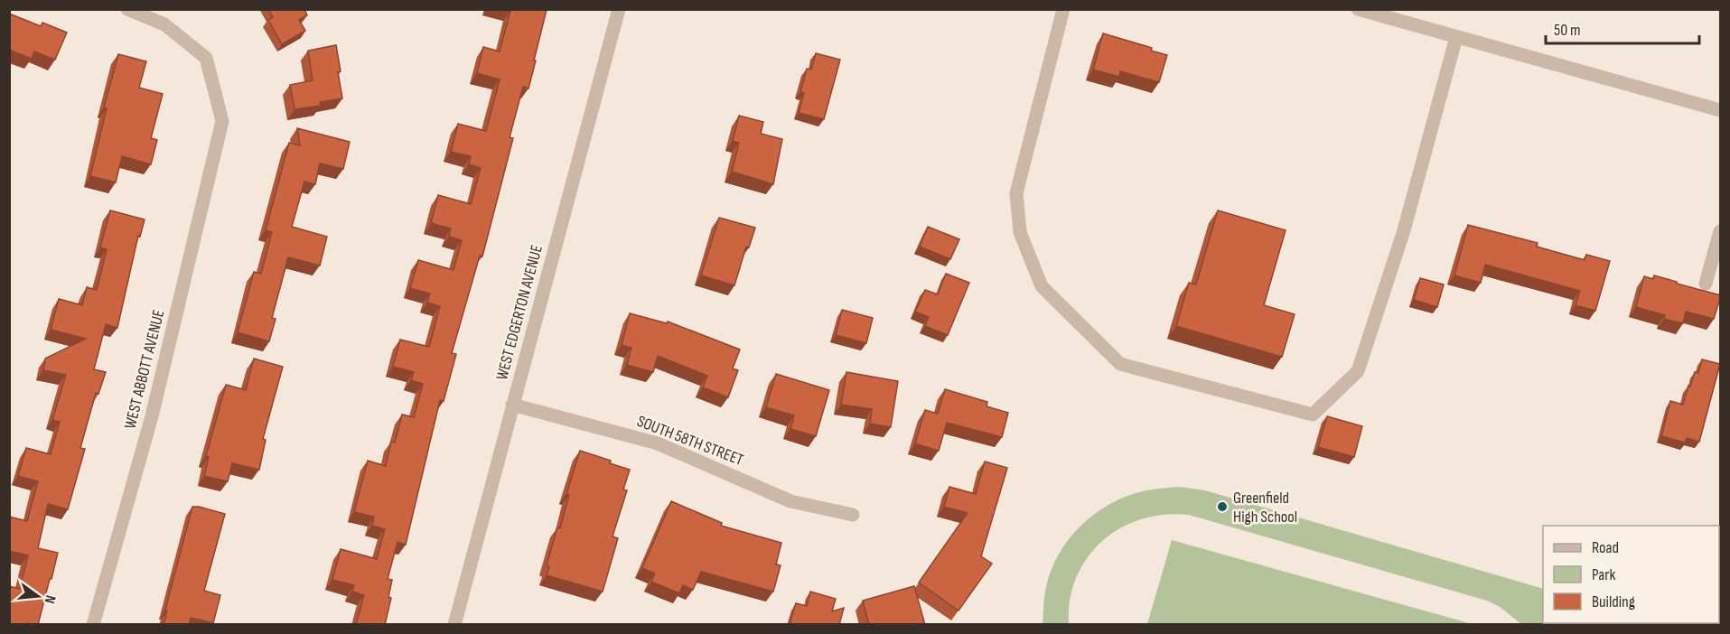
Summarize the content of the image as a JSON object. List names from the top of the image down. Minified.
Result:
{"streets":{"street":["WEST EDGERTON AVENUE","WEST ABBOTT AVENUE","SOUTH 58TH STREET"]},"crossings":[["WEST EDGERTON AVENUE","SOUTH 58TH STREET"]],"places":["Greenfield High School"],"legend":["Road","Park","Building"],"scale_bar":"50 m","north":"right"}
